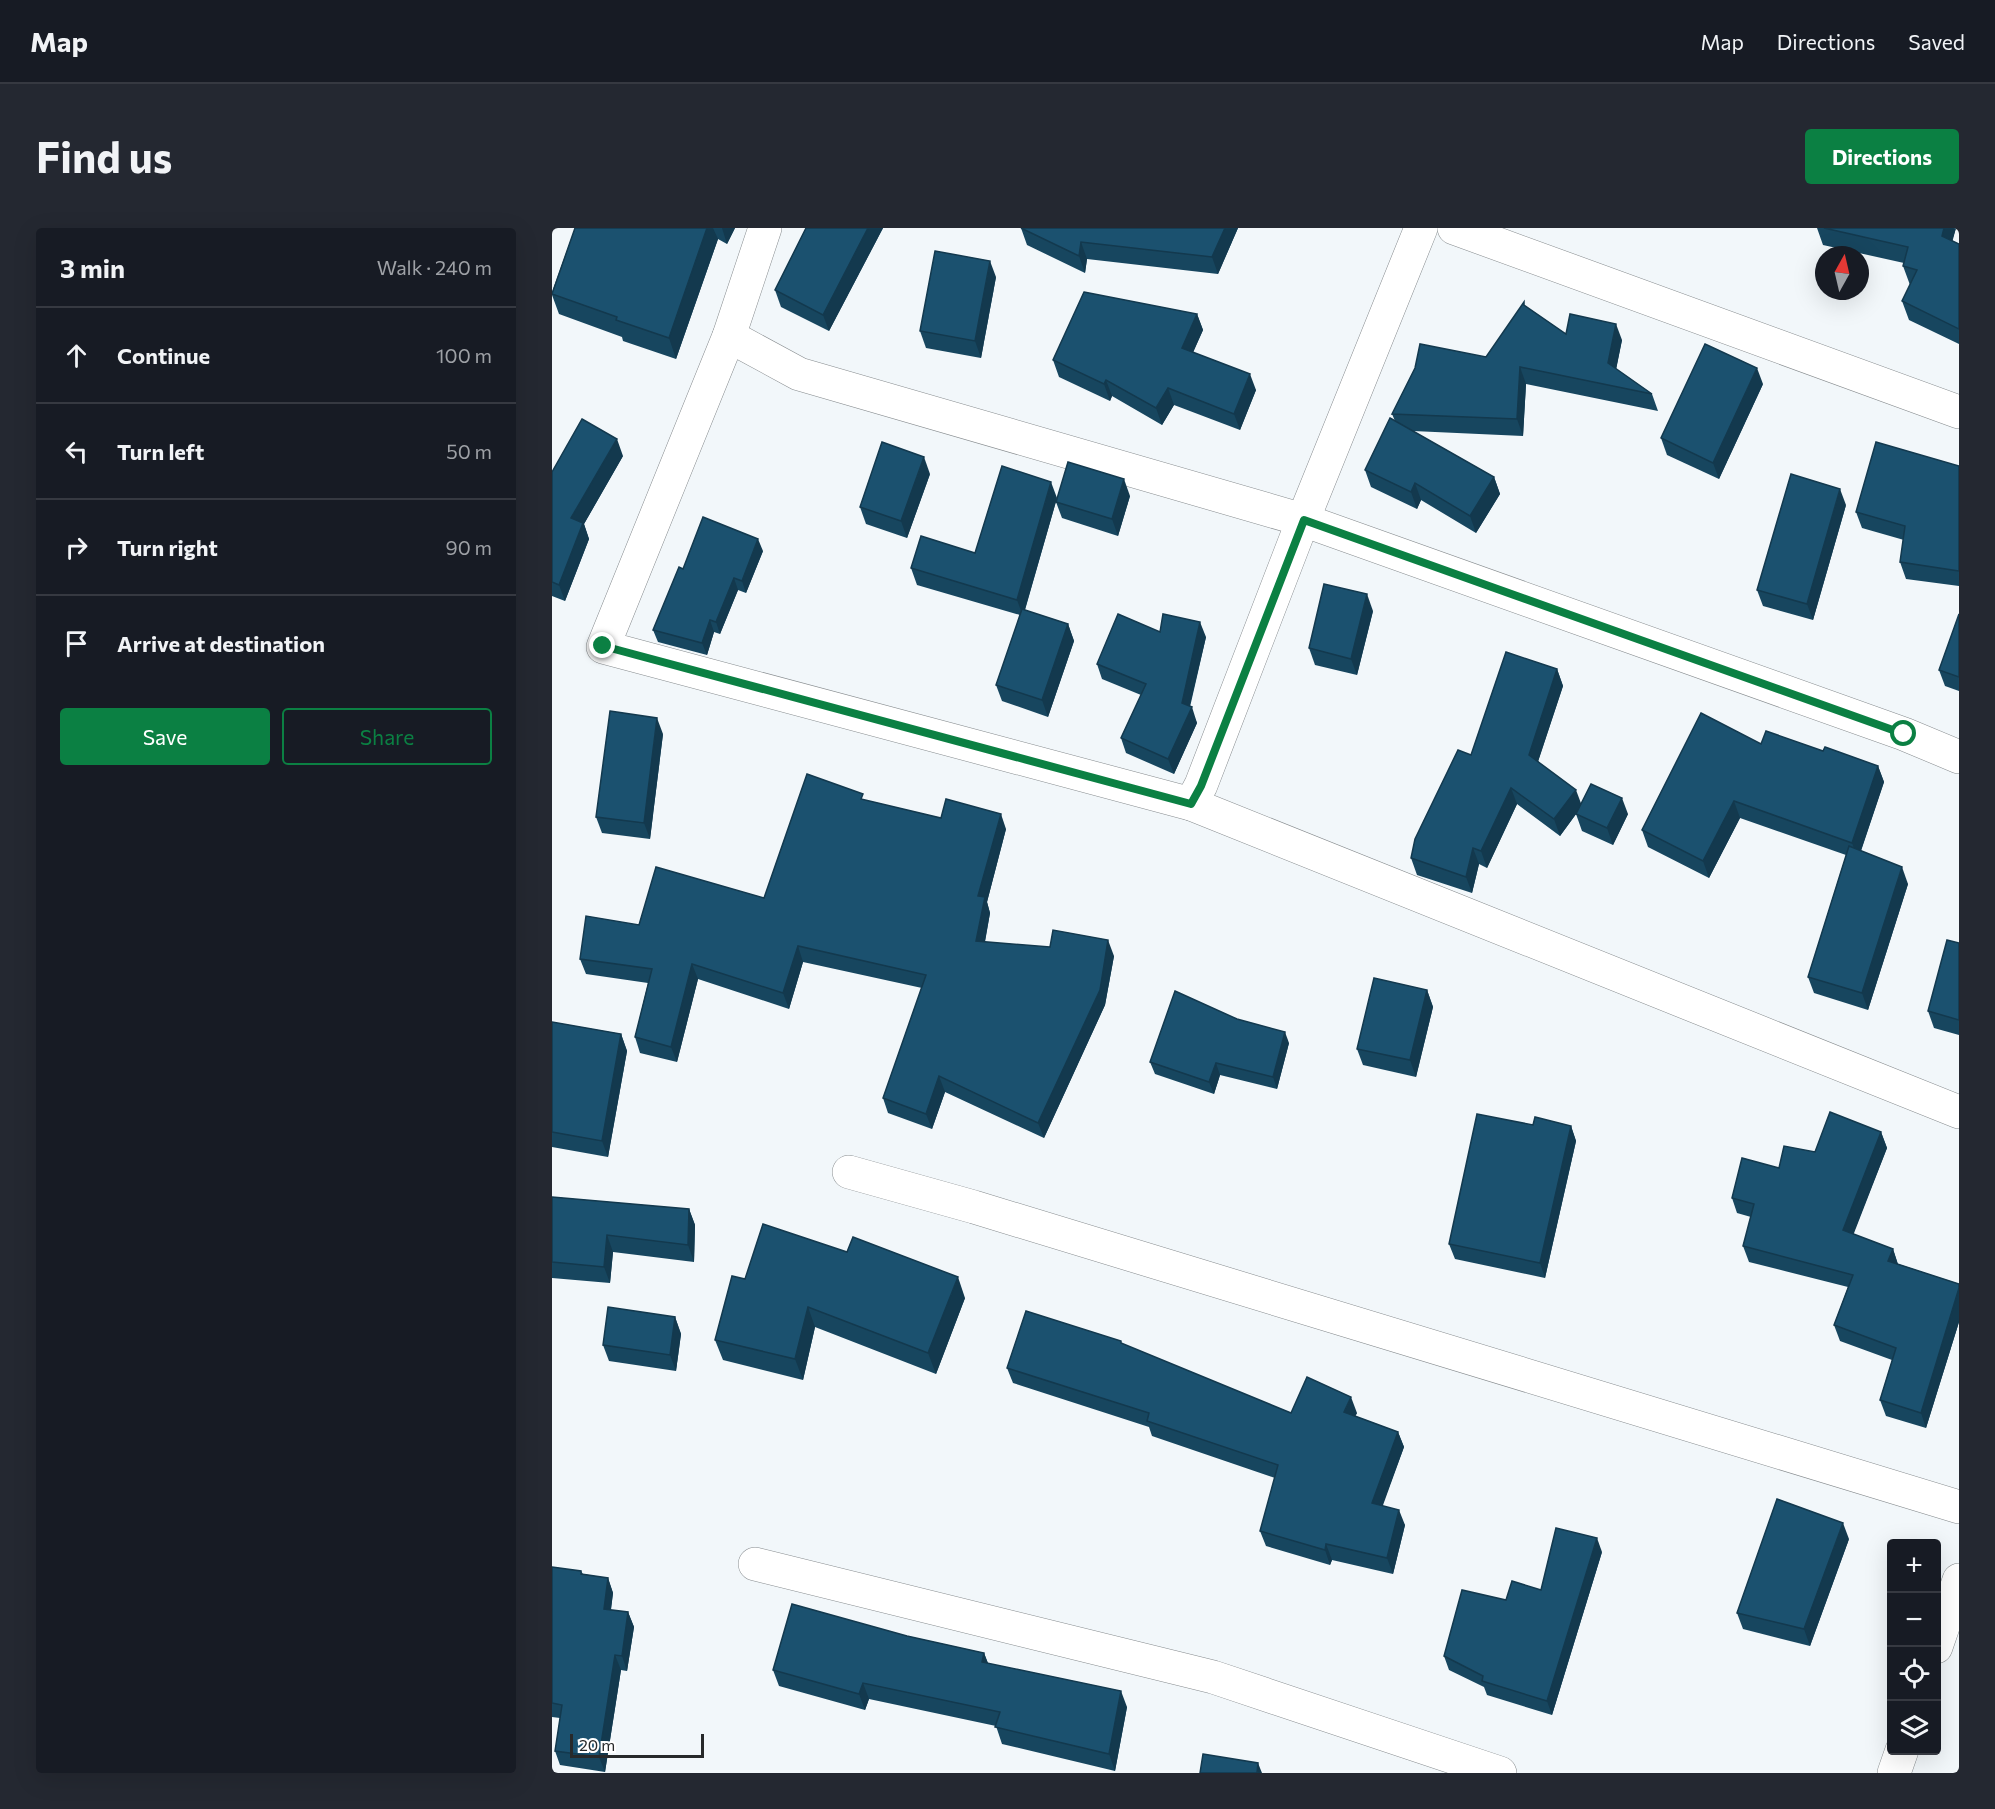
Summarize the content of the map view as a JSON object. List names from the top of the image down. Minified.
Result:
{"scale_bar":"20 m","north":"top","page":{"header":"Map","nav":["Map","Directions","Saved"],"buttons":["Directions",["Save","Share"]],"title":"Find us","heading":["3 min","Walk · 240 m"],"list":[["Continue","100 m"],["Turn left","50 m"],["Turn right","90 m"],"Arrive at destination"],"map_buttons":["+","−"],"scale":"20 m"}}
